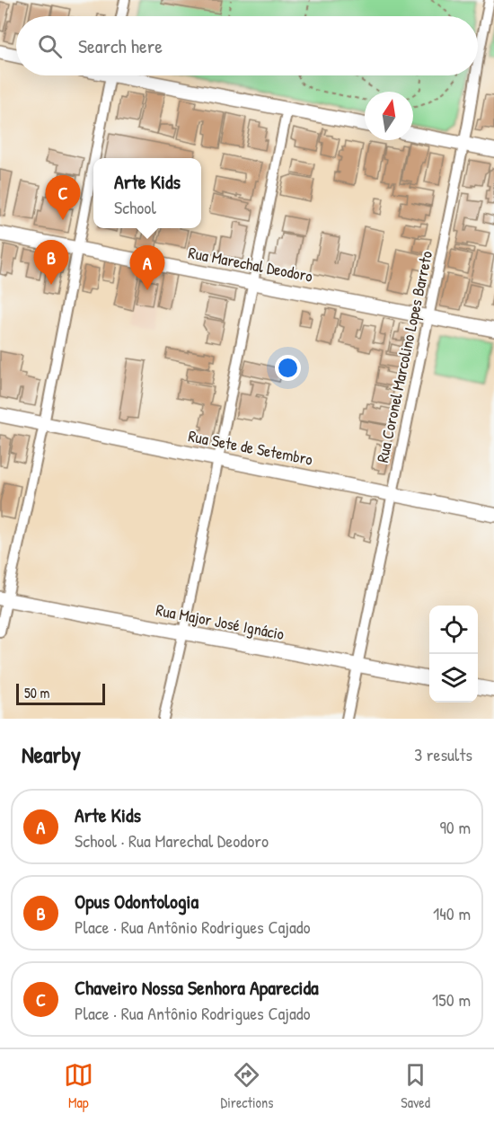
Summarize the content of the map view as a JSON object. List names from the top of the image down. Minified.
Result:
{"streets":{"street":["Rua Marechal Deodoro","Rua Coronel Marcolino Lopes Barreto","Rua Sete de Setembro","Rua Major José Ignácio"]},"crossings":[["Rua Marechal Deodoro","Rua Coronel Marcolino Lopes Barreto"],["Rua Coronel Marcolino Lopes Barreto","Rua Sete de Setembro"],["Rua Coronel Marcolino Lopes Barreto","Rua Major José Ignácio"]],"scale_bar":"50 m","north":"top","page":{"search":"Search here","popup":["Arte Kids","School"],"pins":["C","B","A"],"scale":"50 m","heading":["Nearby","3 results"],"list":[{"mark":"A","name":"Arte Kids","note":"School · Rua Marechal Deodoro","value":"90 m"},{"mark":"B","name":"Opus Odontologia","note":"Place · Rua Antônio Rodrigues Cajado","value":"140 m"},{"mark":"C","name":"Chaveiro Nossa Senhora Aparecida","note":"Place · Rua Antônio Rodrigues Cajado","value":"150 m"}],"nav":["Map","Directions","Saved"]}}
